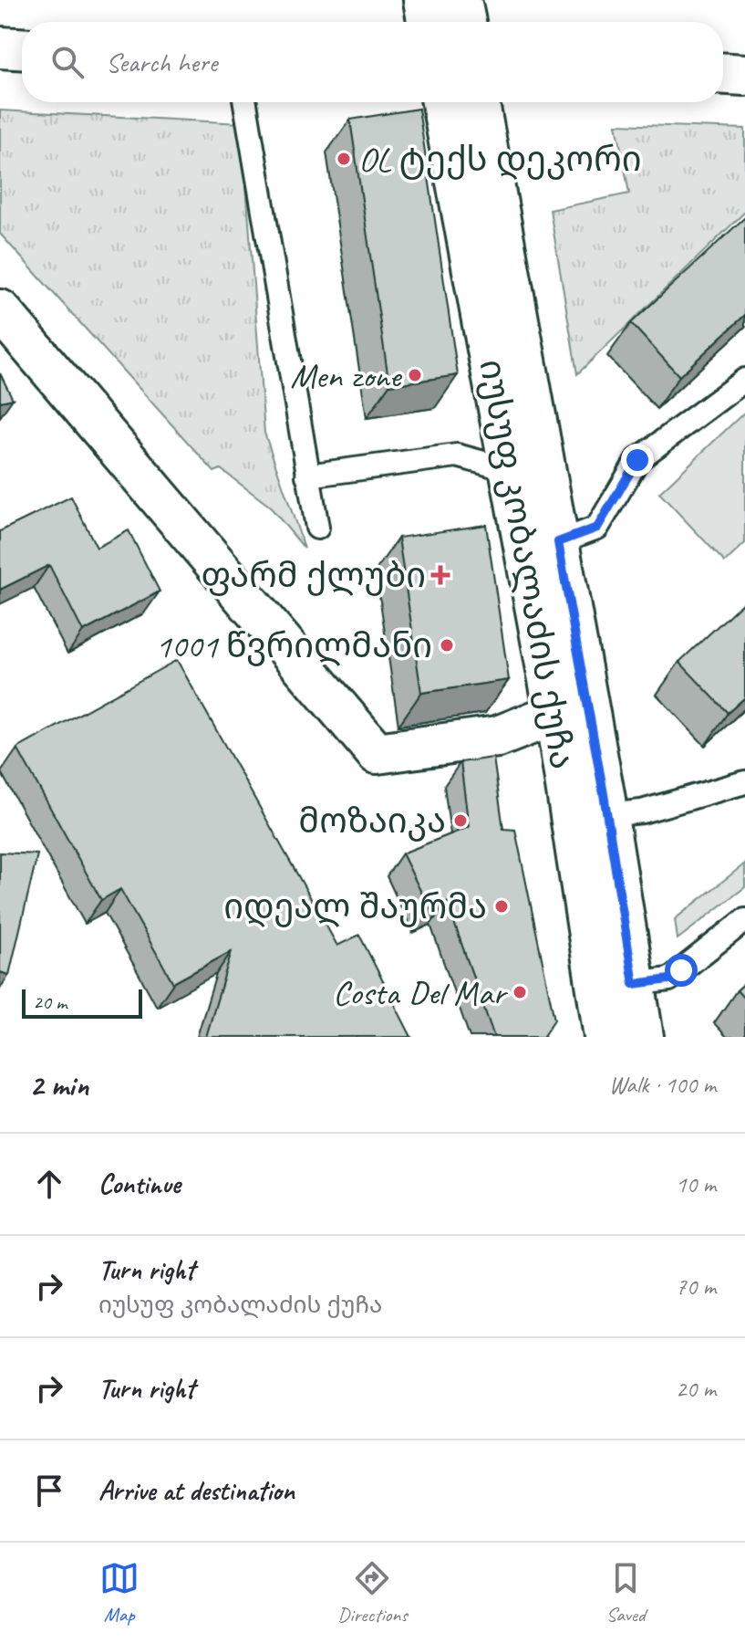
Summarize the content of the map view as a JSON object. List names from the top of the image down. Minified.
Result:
{"streets":{"street":["იუსუფ კობალაძის ქუჩა"]},"places":{"other":["OL ტექს დეკორი","Men zone","1001 წვრილმანი","მოზაიკა","იდეალ შაურმა","Costa Del Mar"],"health":["ფარმ ქლუბი"]},"scale_bar":"20 m","page":{"search":"Search here","scale":"20 m","heading":["2 min","Walk · 100 m"],"list":[["Continue","10 m"],["Turn right","იუსუფ კობალაძის ქუჩა","70 m"],["Turn right","20 m"],"Arrive at destination"],"nav":["Map","Directions","Saved"]}}
